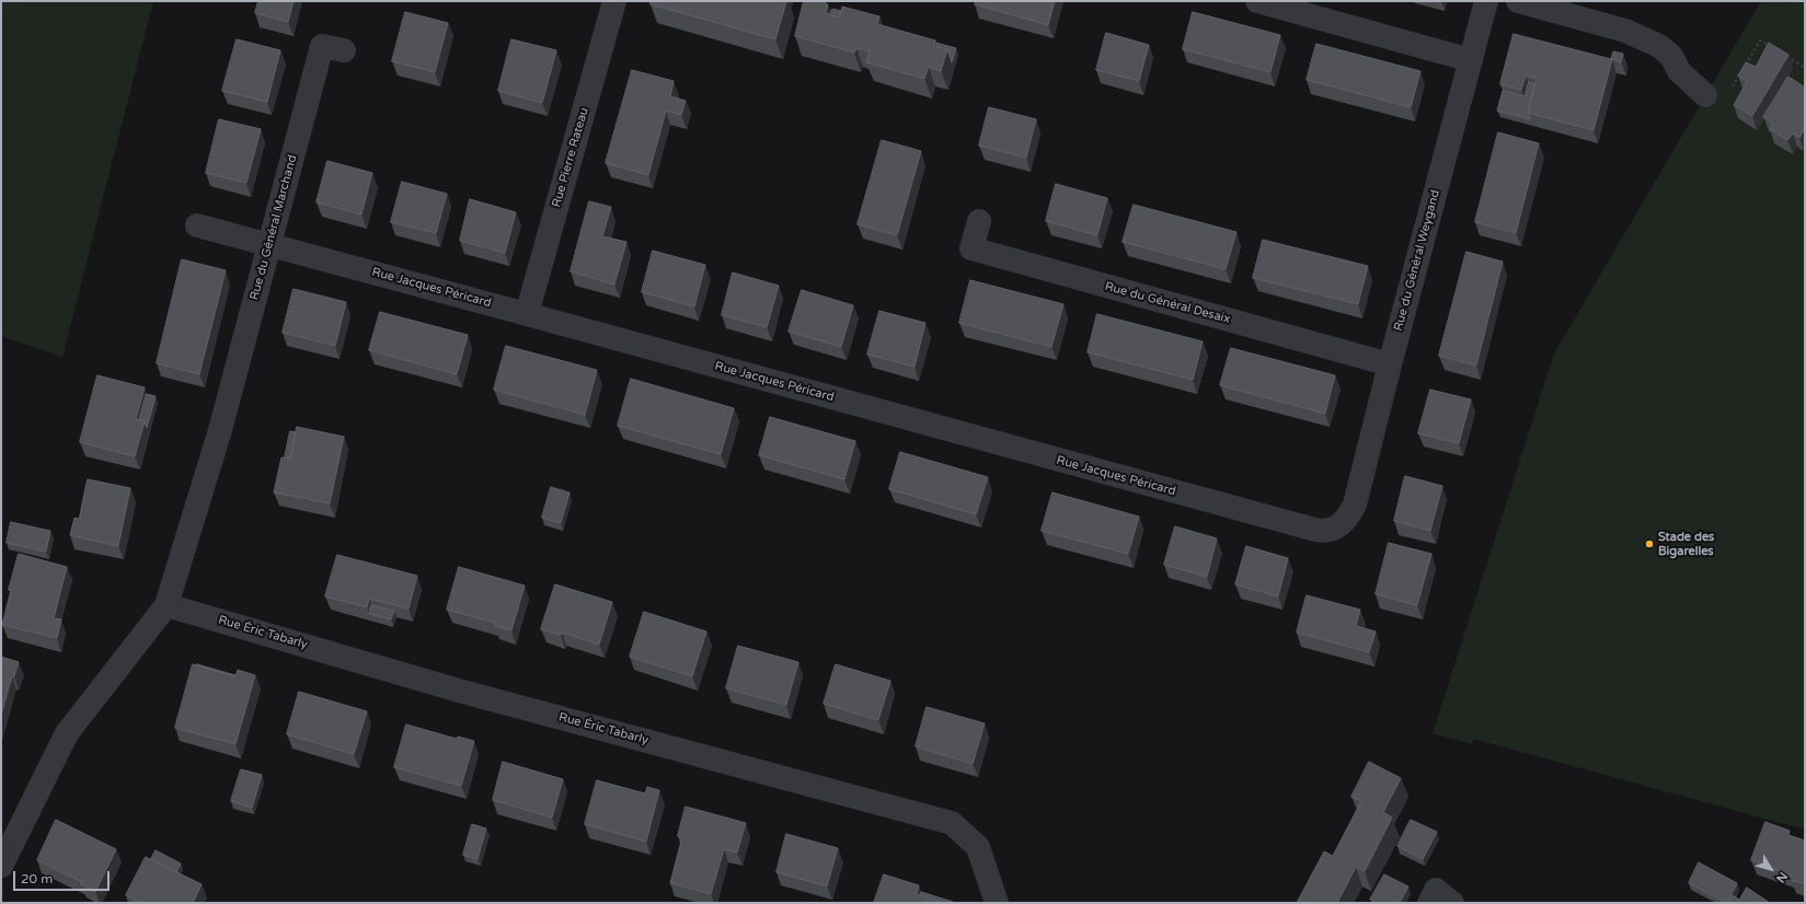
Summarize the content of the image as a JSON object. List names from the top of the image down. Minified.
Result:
{"streets":{"street":["Rue Pierre Rateau","Rue du Général Marchand","Rue du Général Weygand","Rue Jacques Péricard","Rue du Général Desaix","Rue Éric Tabarly"]},"crossings":[["Rue Pierre Rateau","Rue Jacques Péricard"],["Rue du Général Marchand","Rue Jacques Péricard"],["Rue du Général Marchand","Rue Éric Tabarly"],["Rue du Général Weygand","Rue Jacques Péricard"],["Rue du Général Weygand","Rue du Général Desaix"]],"places":["Stade des Bigarelles"],"scale_bar":"20 m","north":"bottom right"}
